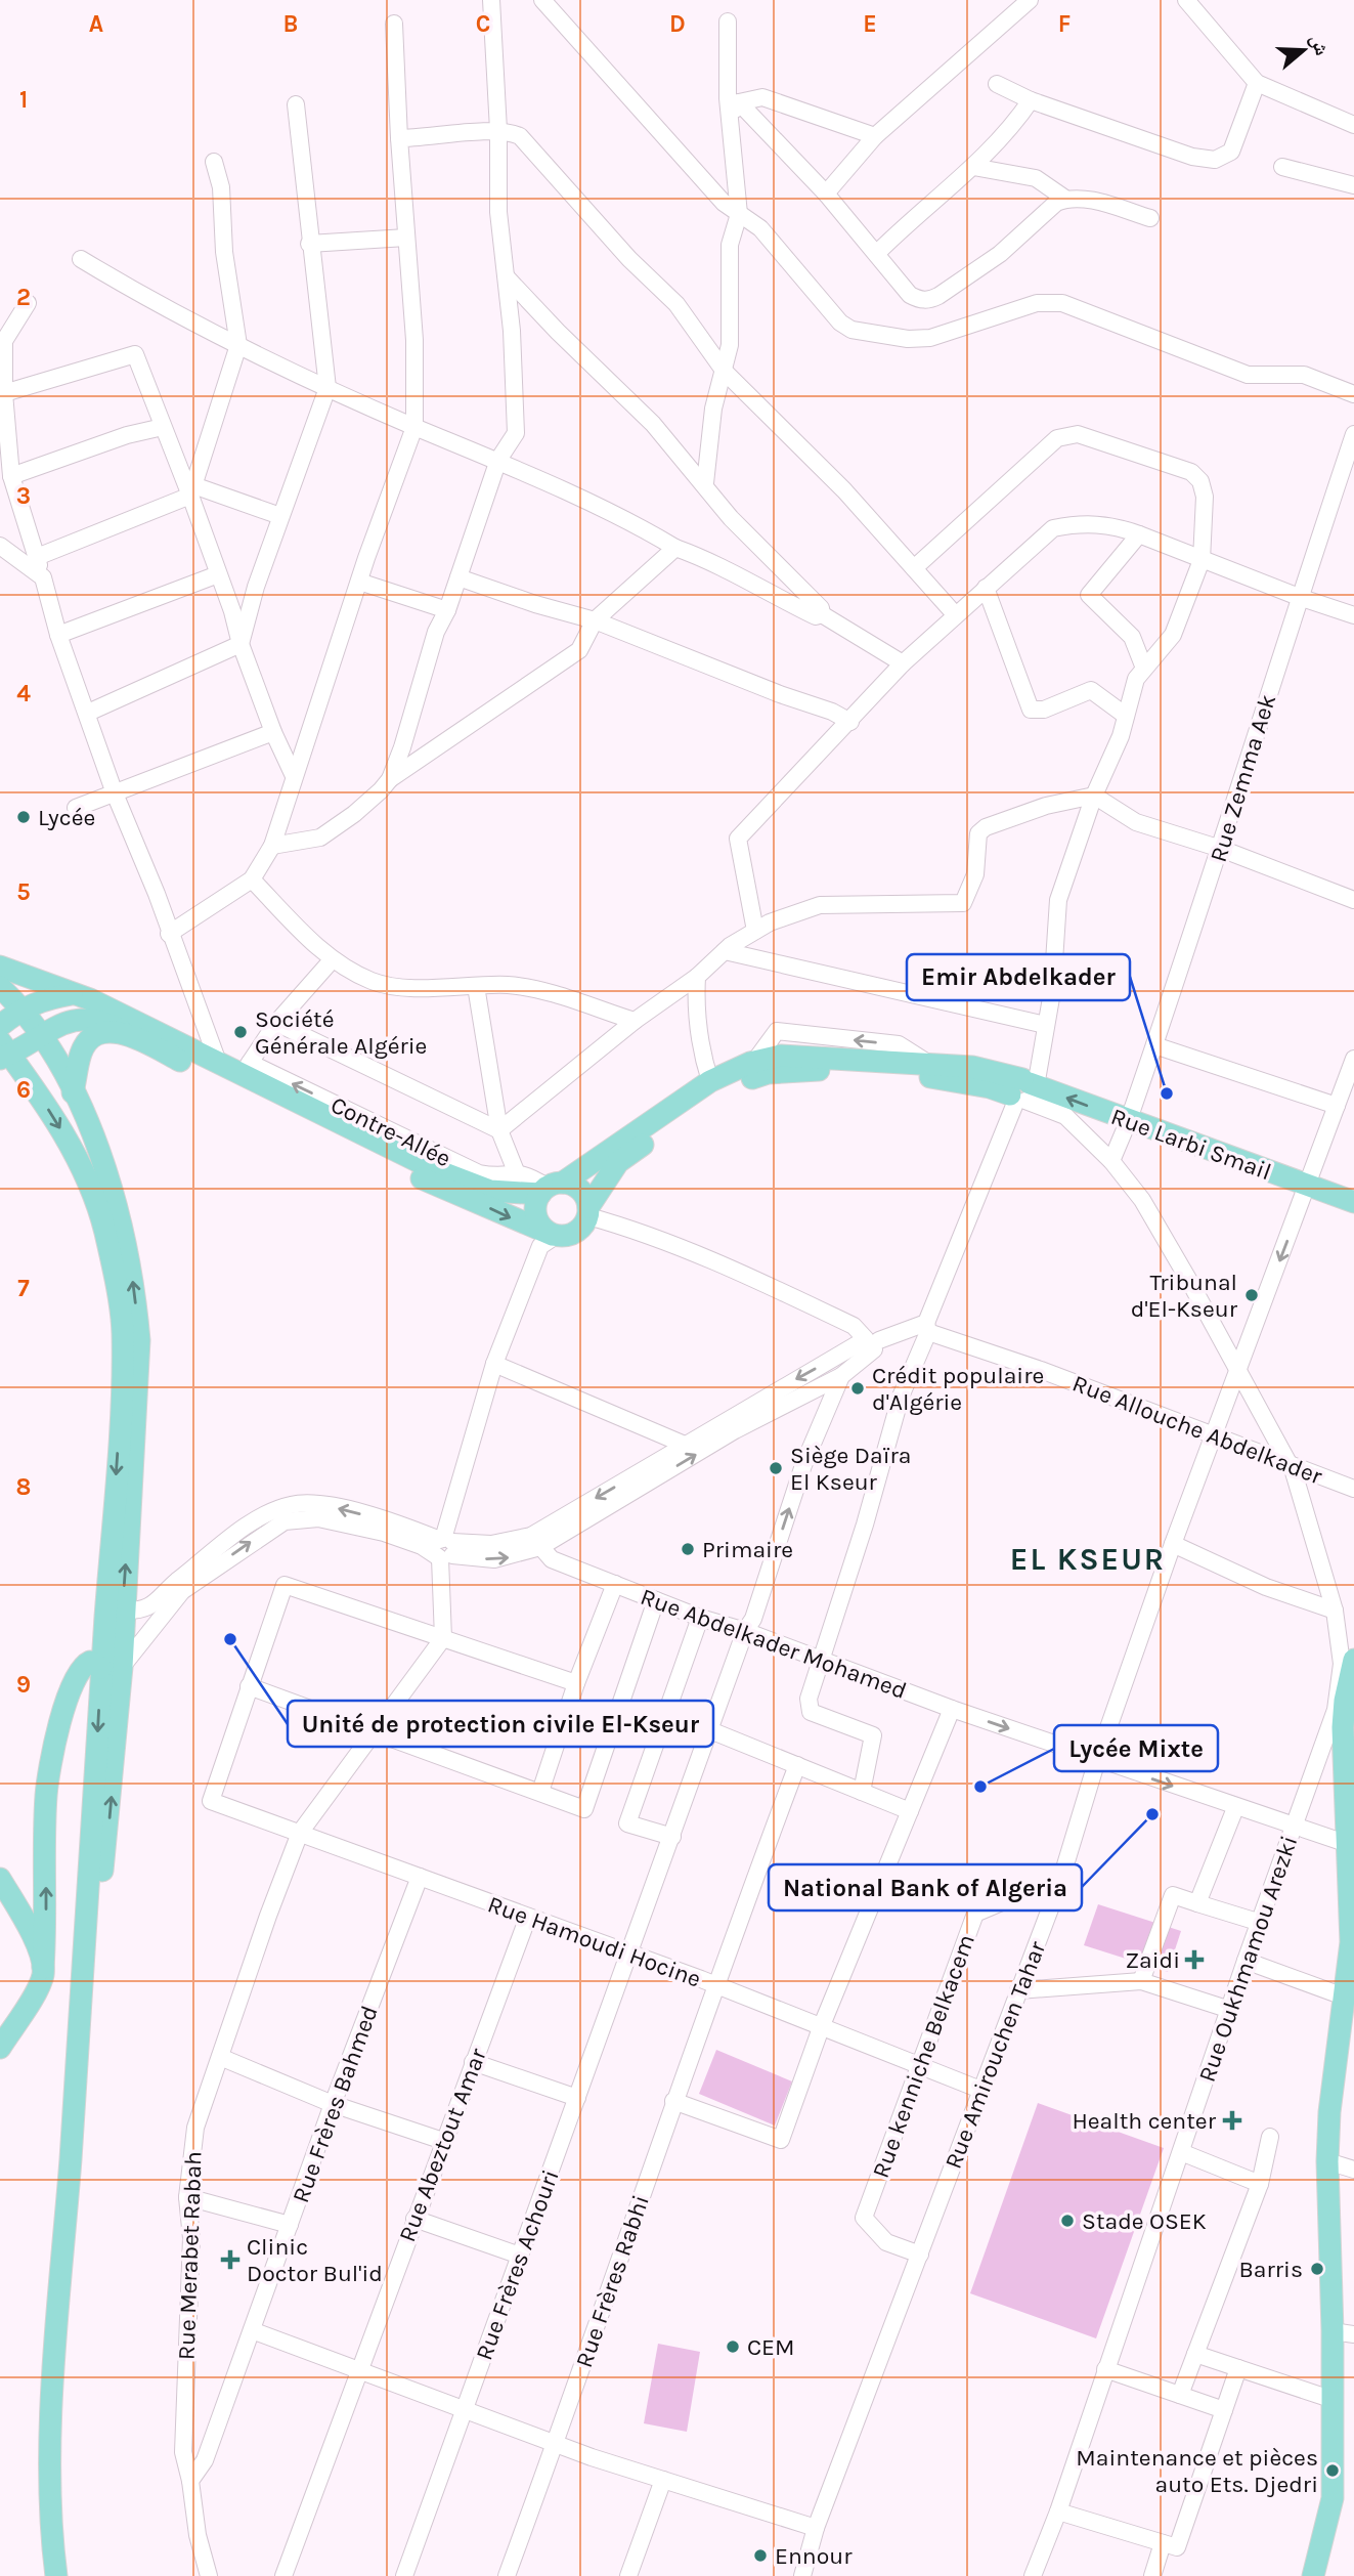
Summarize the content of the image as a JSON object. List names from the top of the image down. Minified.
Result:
{"streets":{"main road":["Rue Larbi Smail"],"street":["Rue Zemma Aek","Contre-Allée","Rue Allouche Abdelkader","Rue Abdelkader Mohamed","Rue Hamoudi Hocine","Rue Oukhmamou Arezki","Rue Amirouchen Tahar","Rue kenniche Belkacem","Rue Frères Bahmed","Rue Abeztout Amar","Rue Merabet Rabah","Rue Frères Achouri","Rue Frères Rabhi"]},"crossings":[["Rue Zemma Aek","Rue Larbi Smail"],["Rue Zemma Aek","Rue Oukhmamou Arezki"],["Rue Larbi Smail","Rue Oukhmamou Arezki"],["Rue Larbi Smail","Rue Amirouchen Tahar"],["Rue Allouche Abdelkader","Rue Oukhmamou Arezki"],["Rue Allouche Abdelkader","Rue Amirouchen Tahar"],["Rue Abdelkader Mohamed","Rue Oukhmamou Arezki"],["Rue Abdelkader Mohamed","Rue Amirouchen Tahar"],["Rue Abdelkader Mohamed","Rue Frères Achouri"],["Rue Hamoudi Hocine","Rue Amirouchen Tahar"],["Rue Hamoudi Hocine","Rue kenniche Belkacem"],["Rue Hamoudi Hocine","Rue Frères Bahmed"],["Rue Hamoudi Hocine","Rue Abeztout Amar"],["Rue Hamoudi Hocine","Rue Merabet Rabah"],["Rue Hamoudi Hocine","Rue Frères Achouri"],["Rue Hamoudi Hocine","Rue Frères Rabhi"],["Rue Oukhmamou Arezki","Rue Amirouchen Tahar"],["Rue Amirouchen Tahar","Rue kenniche Belkacem"],["Rue Frères Bahmed","Rue Merabet Rabah"]],"districts":["EL KSEUR"],"places":{"other":["Lycée","Société Générale Algérie","Emir Abdelkader","Tribunal d'El-Kseur","Crédit populaire d'Algérie","Siège Daïra El Kseur","Primaire","Unité de protection civile El-Kseur","Lycée Mixte","National Bank of Algeria","Stade OSEK","Barris","CEM","Maintenance et pièces auto Ets. Djedri","Ennour"],"health":["Zaidi","Health center","Clinic Doctor Bul'id"]},"north":"right","grid":{"columns":["A","B","C","D","E","F"],"rows":["1","2","3","4","5","6","7","8","9"]}}
